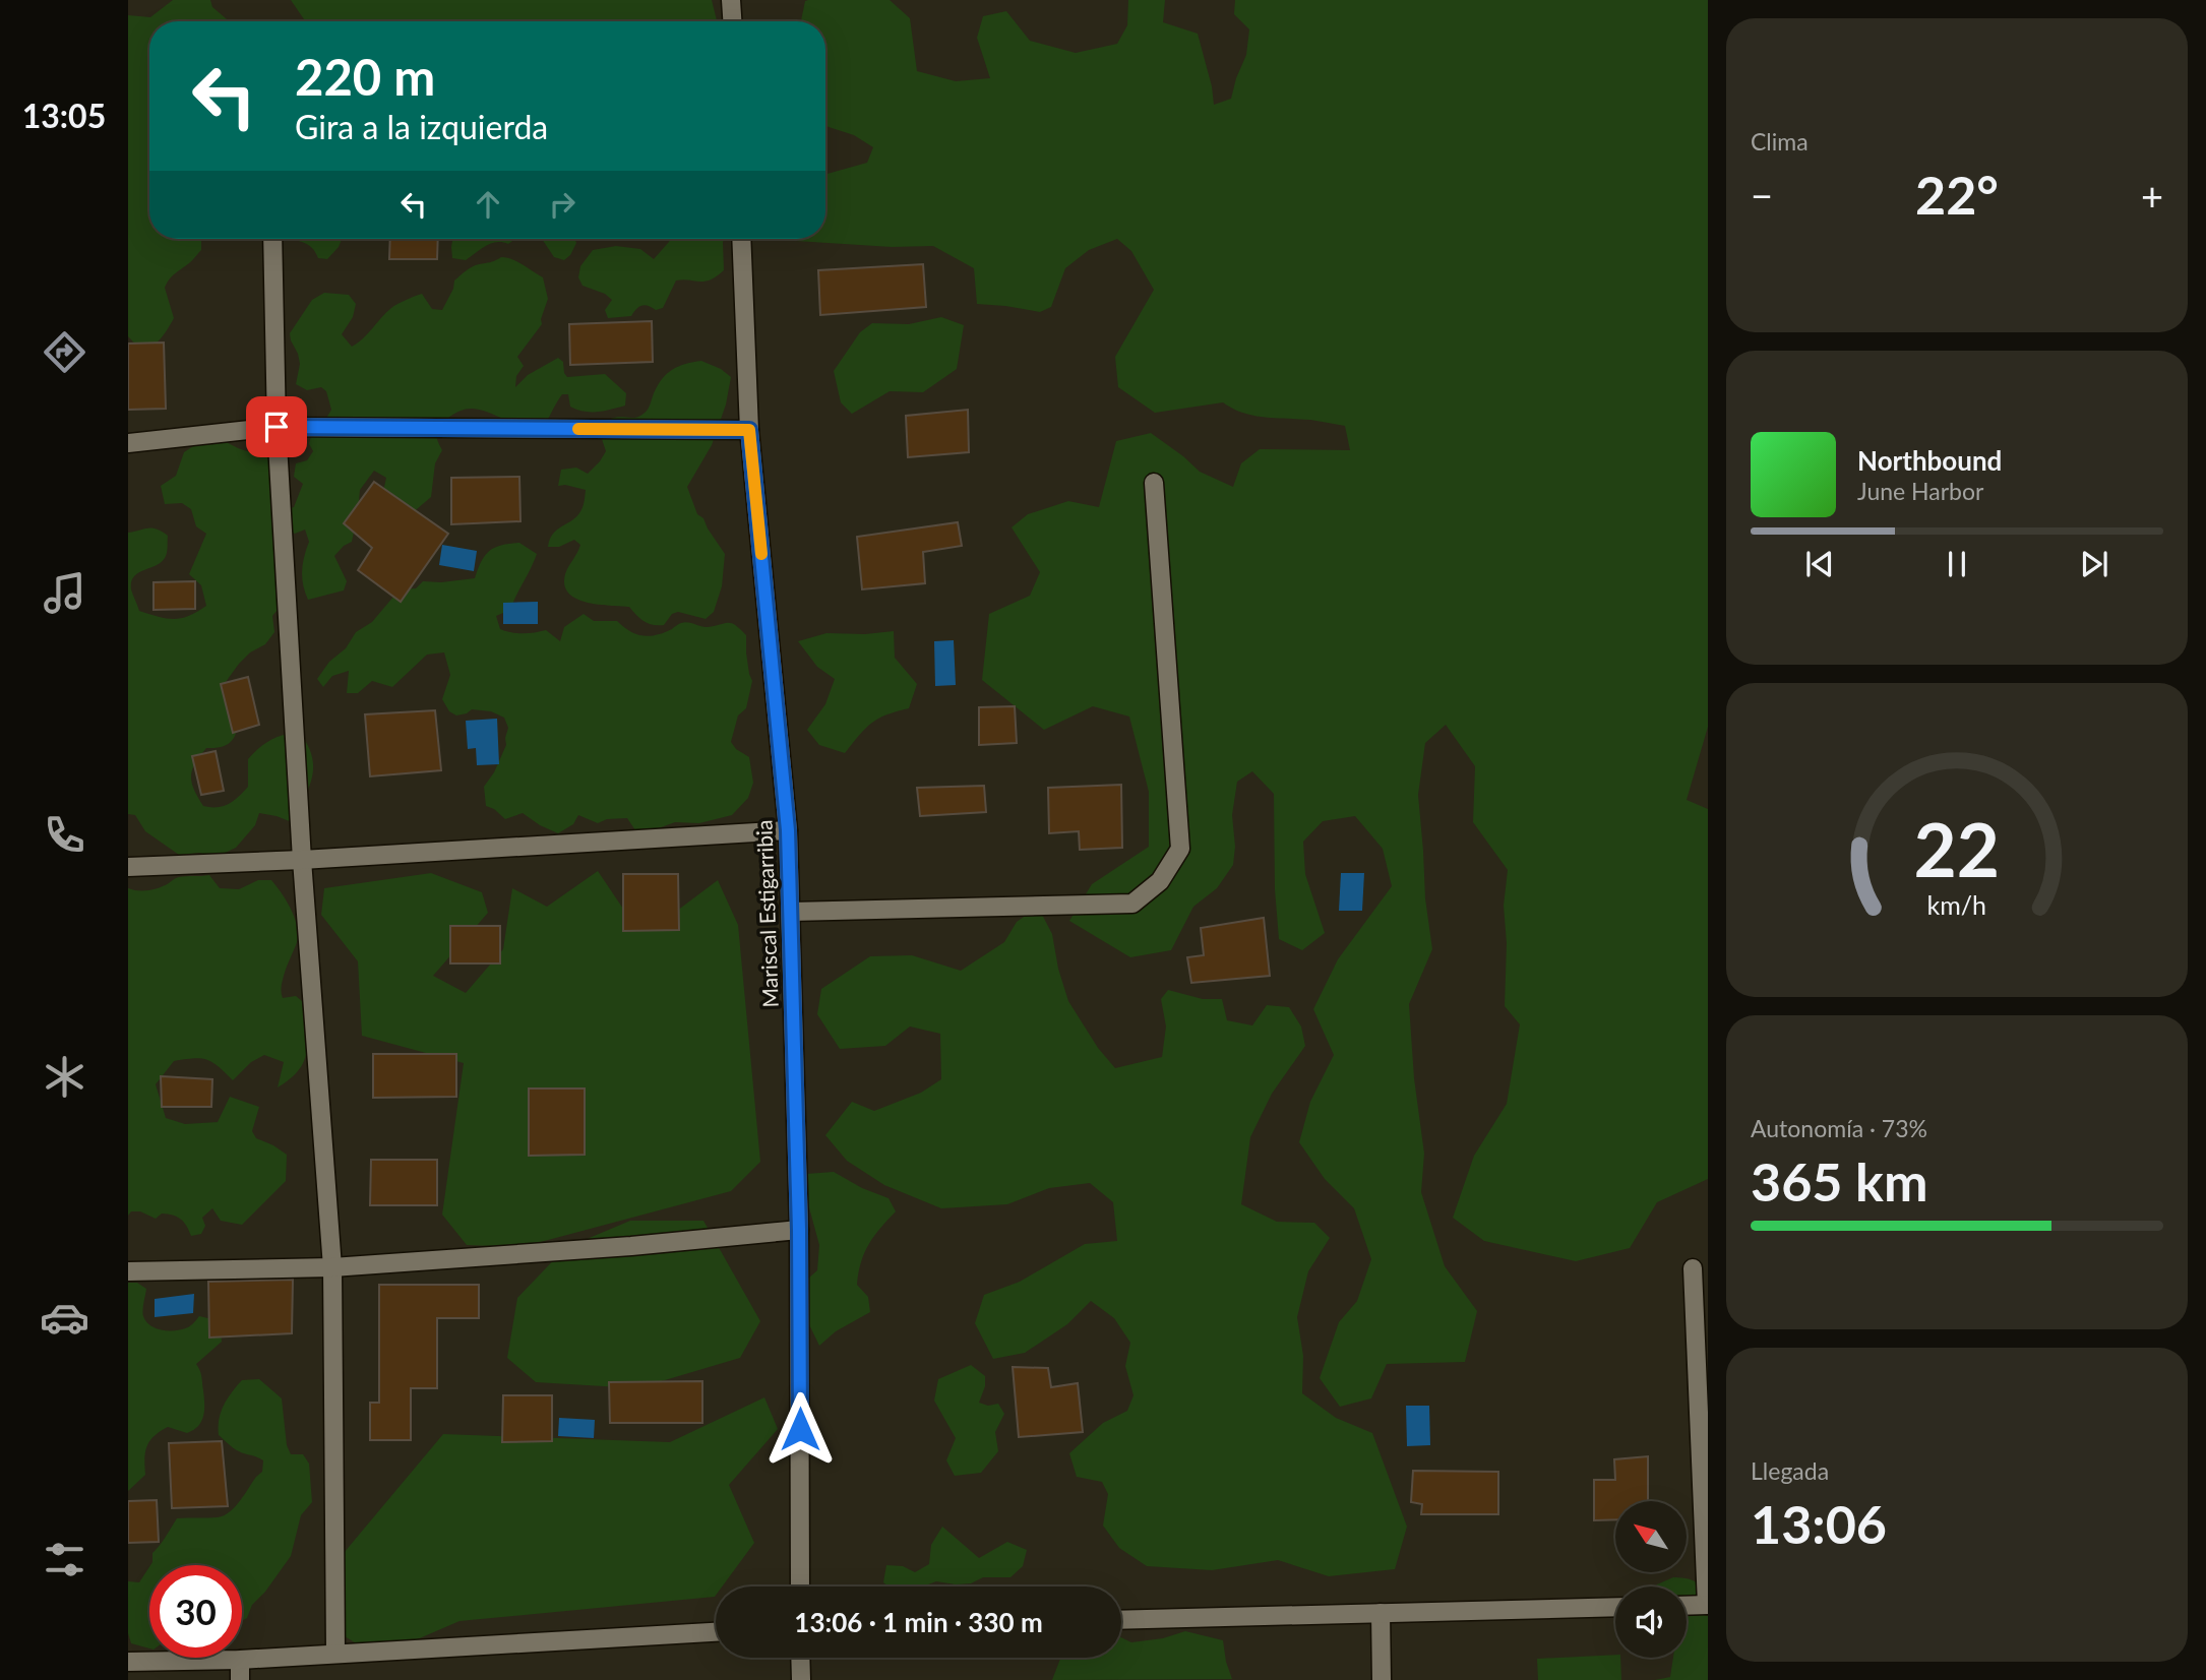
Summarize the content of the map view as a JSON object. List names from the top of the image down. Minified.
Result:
{"streets":{"street":["Mariscal Estigarribia"]},"north":"top left","page":{"tabs":"13:05","tile":["Clima",["Autonomía · 73%","365 km"],["Llegada","13:06"]],"turn":["220 m","Gira a la izquierda"],"heat":["−","22°","+"],"song":["Northbound","June Harbor"],"limit":"30","trip":"13:06 · 1 min · 330 m","gauge":["22","km/h"]}}
